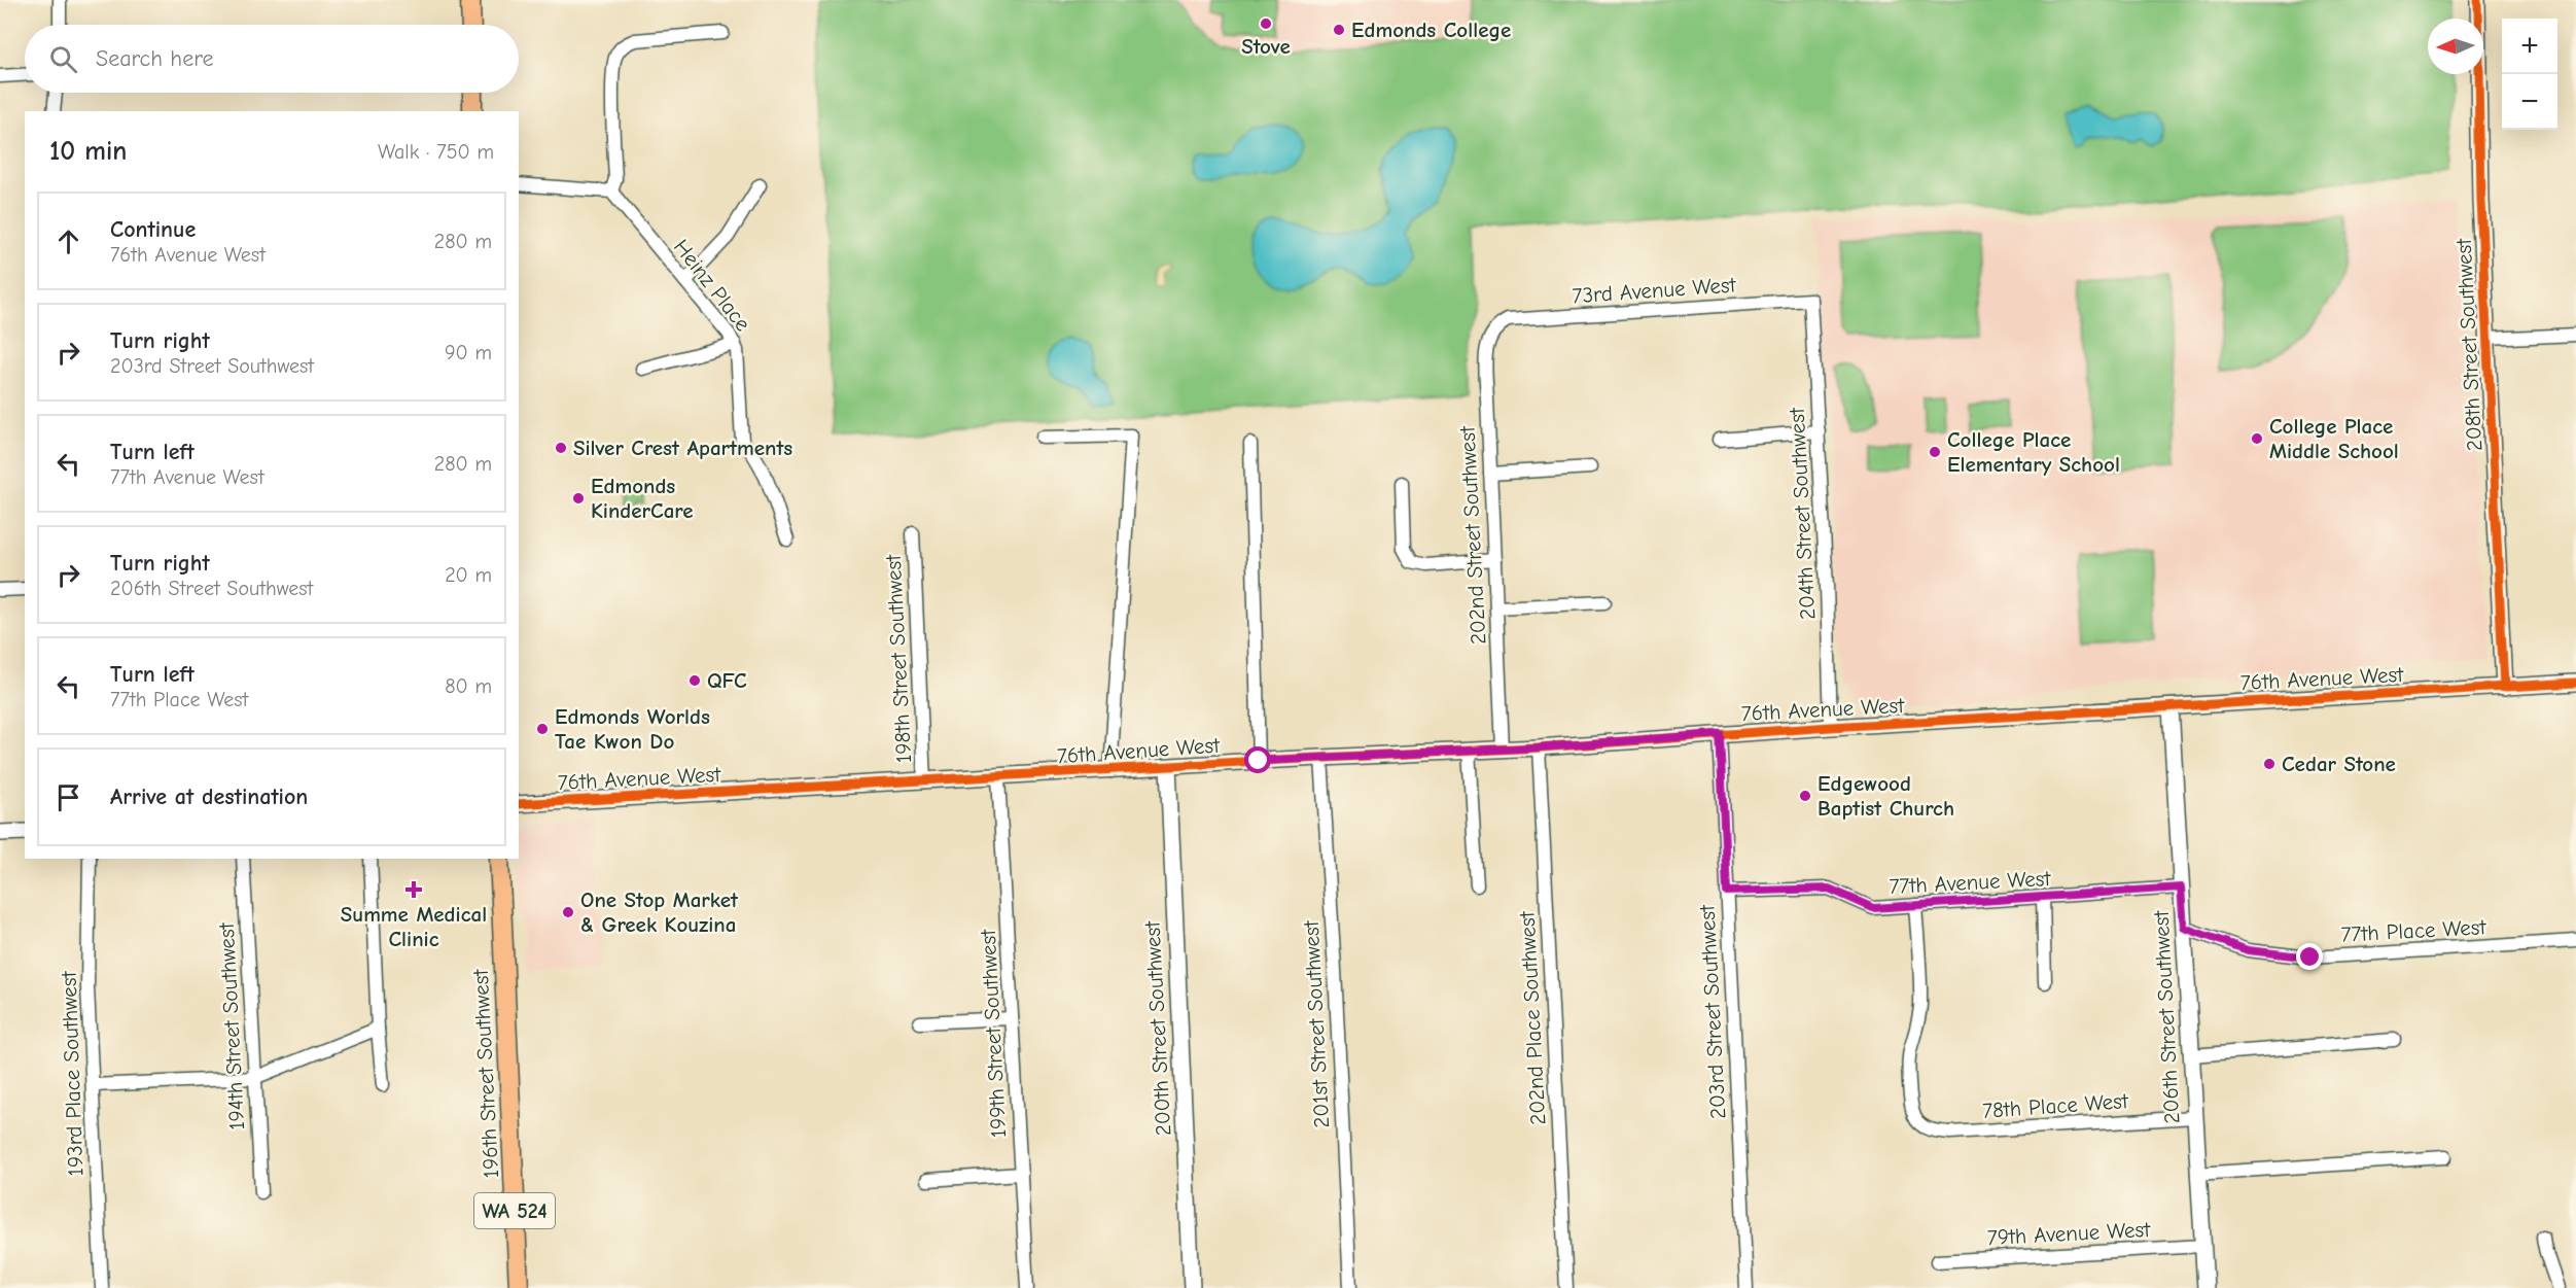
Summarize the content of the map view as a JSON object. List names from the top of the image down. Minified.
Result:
{"streets":{"main road":["196th Street Southwest","WA 524"],"street":["Heinz Place","73rd Avenue West","208th Street Southwest","204th Street Southwest","202nd Street Southwest","198th Street Southwest","76th Avenue West","77th Avenue West","77th Place West","203rd Street Southwest","206th Street Southwest","202nd Place Southwest","201st Street Southwest","194th Street Southwest","200th Street Southwest","199th Street Southwest","193rd Place Southwest","78th Place West","79th Avenue West"]},"crossings":[["73rd Avenue West","204th Street Southwest"],["73rd Avenue West","202nd Street Southwest"],["208th Street Southwest","76th Avenue West"],["204th Street Southwest","76th Avenue West"],["202nd Street Southwest","76th Avenue West"],["198th Street Southwest","76th Avenue West"],["76th Avenue West","203rd Street Southwest"],["76th Avenue West","206th Street Southwest"],["76th Avenue West","202nd Place Southwest"],["76th Avenue West","201st Street Southwest"],["76th Avenue West","200th Street Southwest"],["76th Avenue West","199th Street Southwest"],["77th Avenue West","203rd Street Southwest"],["77th Avenue West","206th Street Southwest"],["77th Avenue West","78th Place West"],["77th Place West","206th Street Southwest"],["206th Street Southwest","78th Place West"],["206th Street Southwest","79th Avenue West"]],"places":{"other":["Stove","Edmonds College","College Place Middle School","Silver Crest Apartments","College Place Elementary School","Edmonds KinderCare","QFC","Edmonds Worlds Tae Kwon Do","Cedar Stone","Edgewood Baptist Church","One Stop Market & Greek Kouzina"],"health":["Summe Medical Clinic"]},"north":"left","page":{"map_buttons":["+","−"],"search":"Search here","heading":["10 min","Walk · 750 m"],"list":[["Continue","76th Avenue West","280 m"],["Turn right","203rd Street Southwest","90 m"],["Turn left","77th Avenue West","280 m"],["Turn right","206th Street Southwest","20 m"],["Turn left","77th Place West","80 m"],"Arrive at destination"]}}
